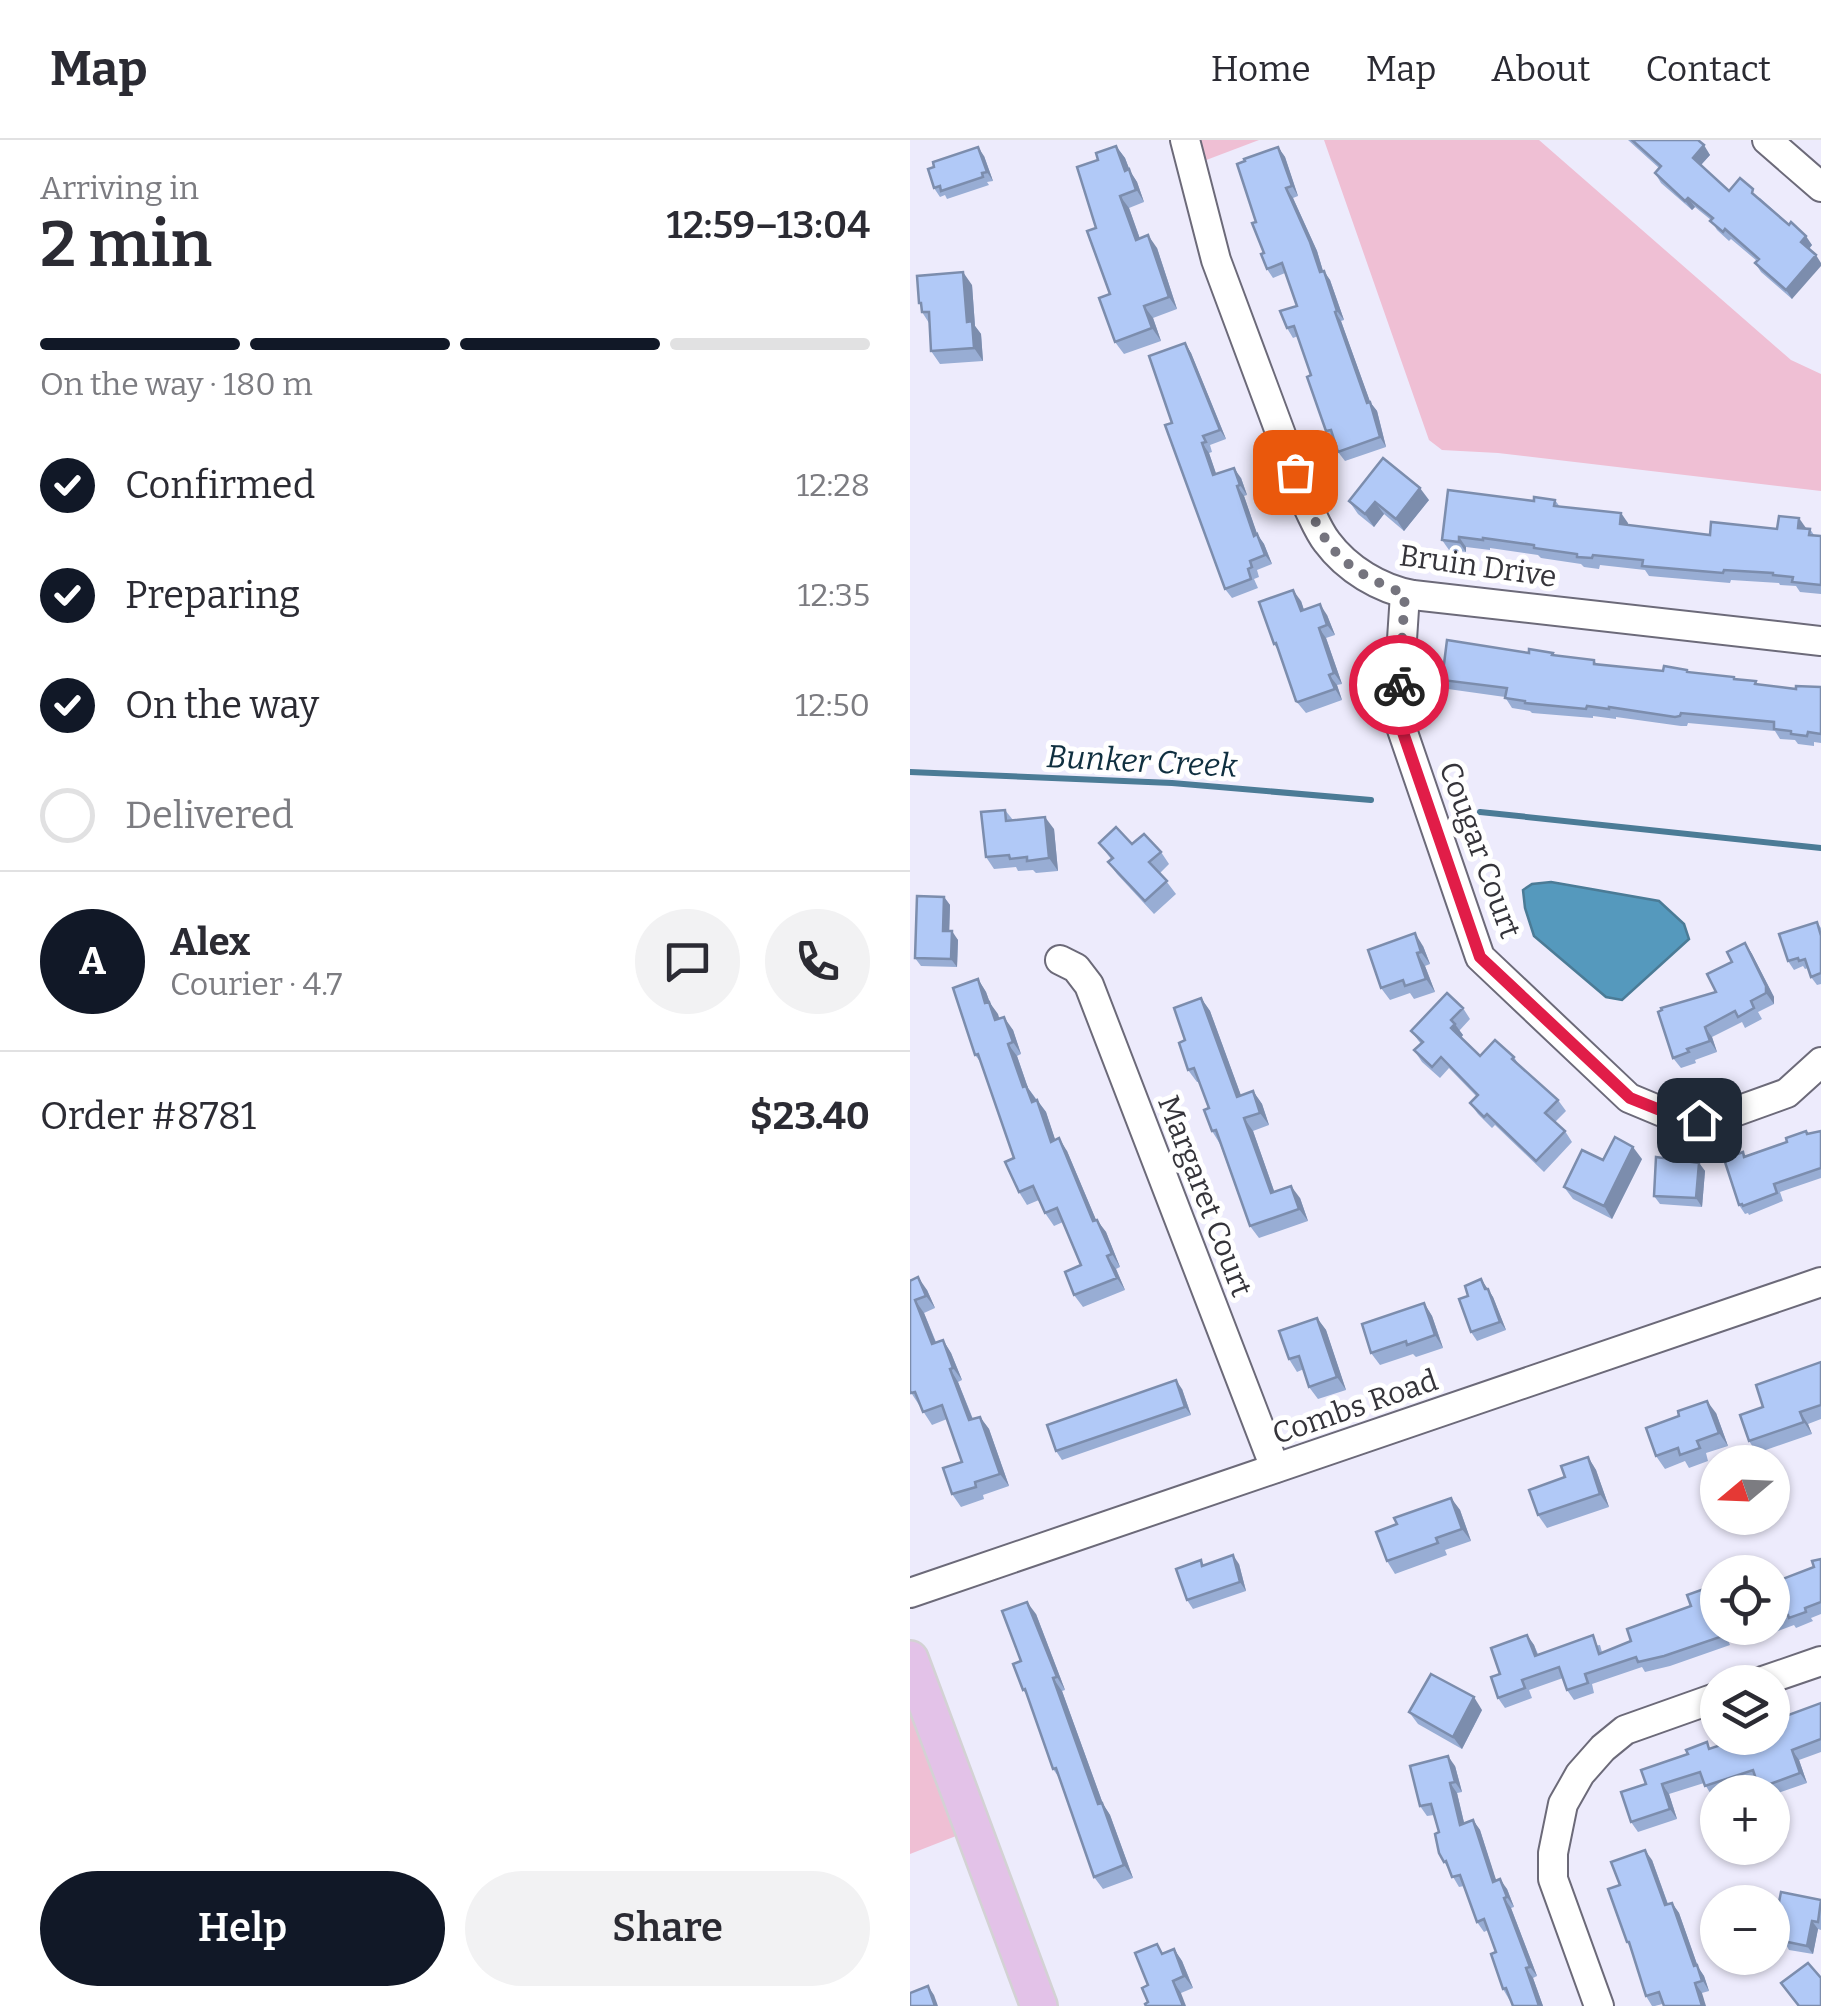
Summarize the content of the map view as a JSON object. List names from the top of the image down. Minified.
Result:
{"streets":{"street":["Bruin Drive","Cougar Court","Margaret Court","Combs Road"]},"crossings":[["Bruin Drive","Cougar Court"],["Margaret Court","Combs Road"]],"water":["Bunker Creek"],"north":"left","page":{"header":"Map","nav":["Home","Map","About","Contact"],"heading":["2 min","Arriving in","12:59–13:04"],"panel":["Alex","Courier · 4.7","Order #8781","$23.40"],"bar":"On the way · 180 m","list":[["Confirmed","12:28"],["Preparing","12:35"],["On the way","12:50"],"Delivered"],"round":"A","map_buttons":["+","−"],"buttons":["Help","Share"]}}
